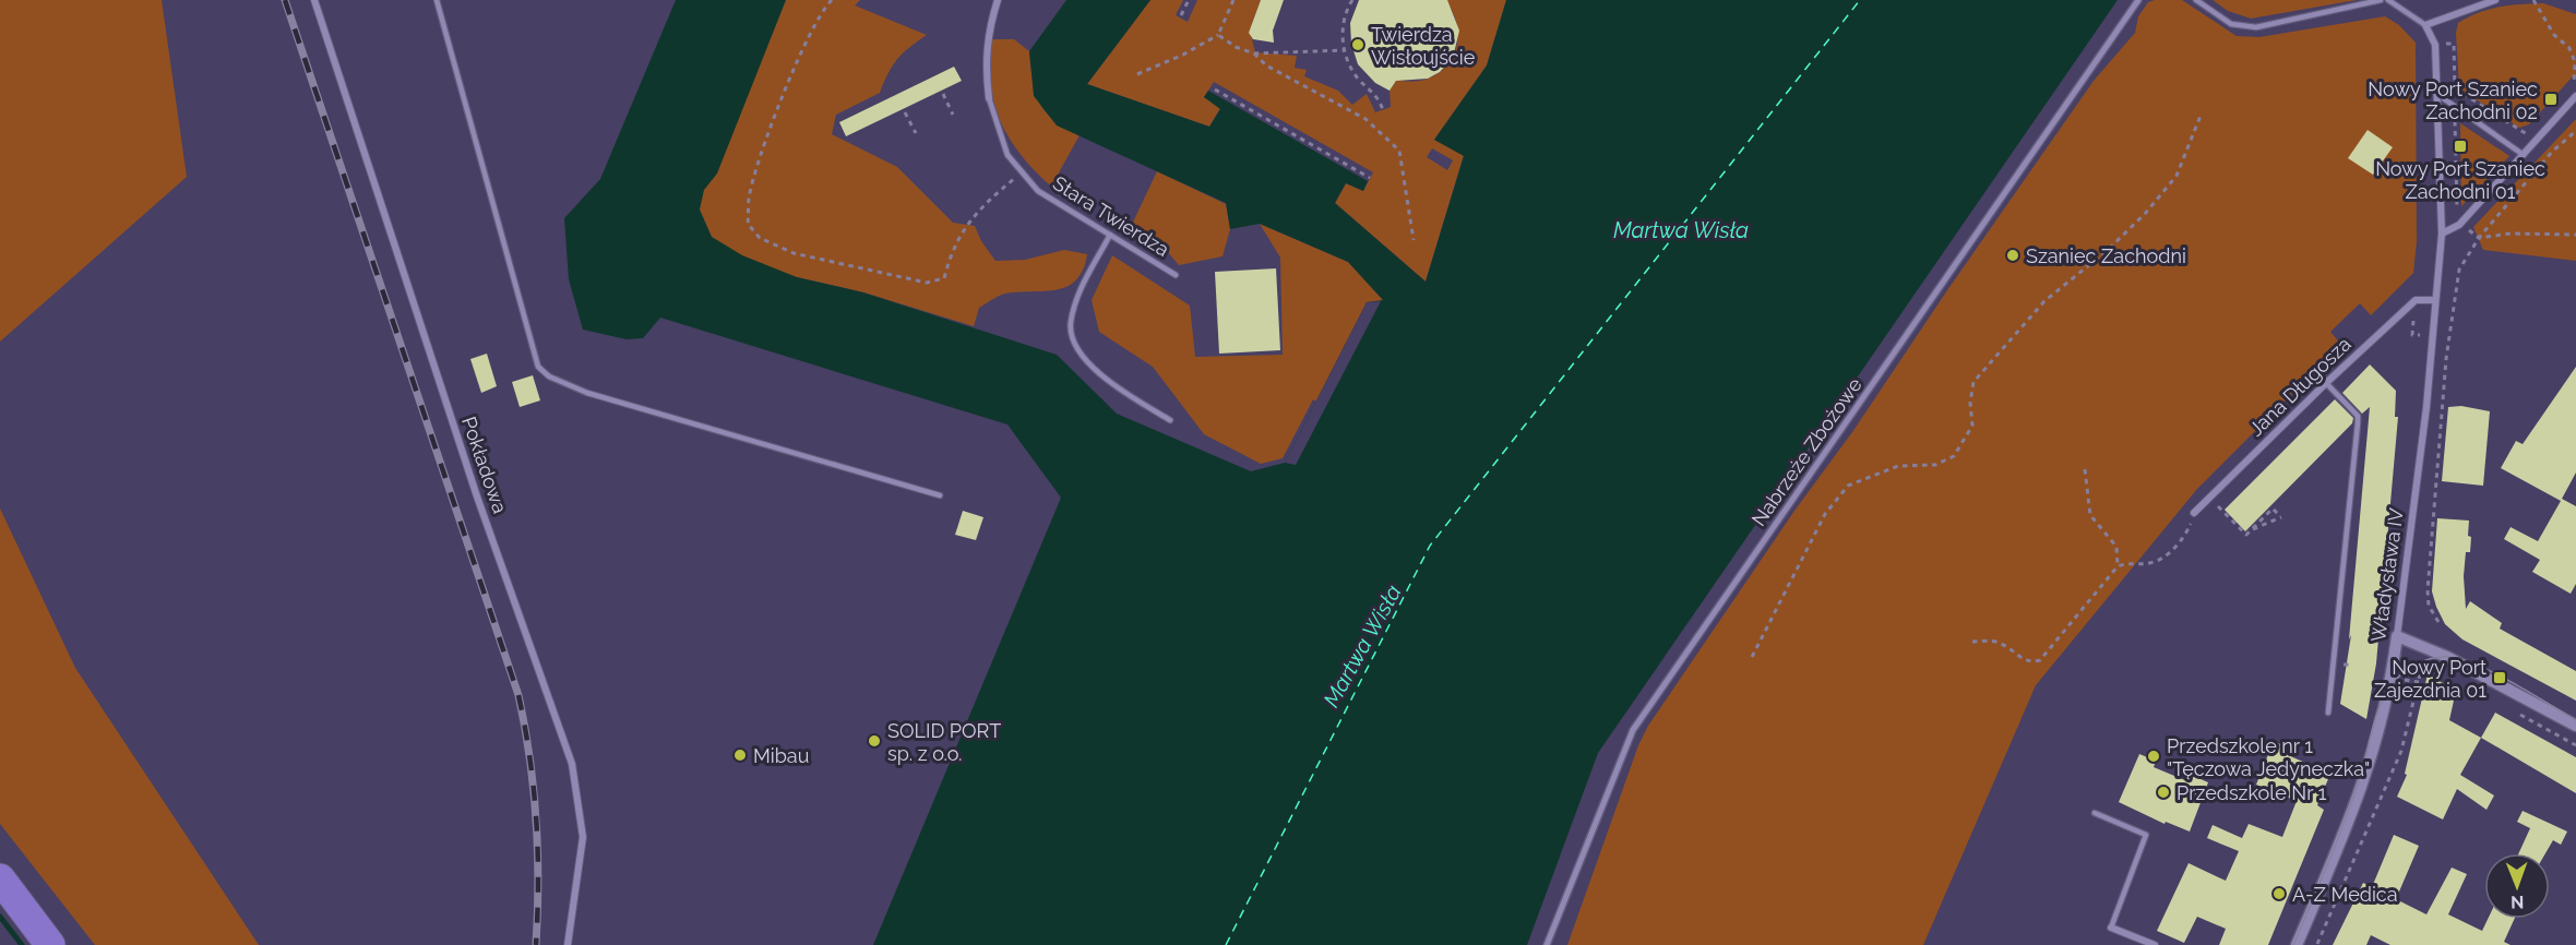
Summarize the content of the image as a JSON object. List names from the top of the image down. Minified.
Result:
{"streets":{"street":["Stara Twierdza","Jana Długosza","Nabrzeże Zbożowe","Pokładowa","Władysława IV"]},"crossings":[["Jana Długosza","Władysława IV"]],"water":["Martwa Wisła"],"places":{"other":["Twierdza Wisłoujście","Szaniec Zachodni","SOLID PORT sp. z o.o.","Mibau","Przedszkole nr 1 \"Tęczowa Jedyneczka\"","Przedszkole Nr 1","A-Z Medica"],"transit":["Nowy Port Szaniec Zachodni 02","Nowy Port Szaniec Zachodni 01","Nowy Port Zajezdnia 01"]},"north":"bottom"}
